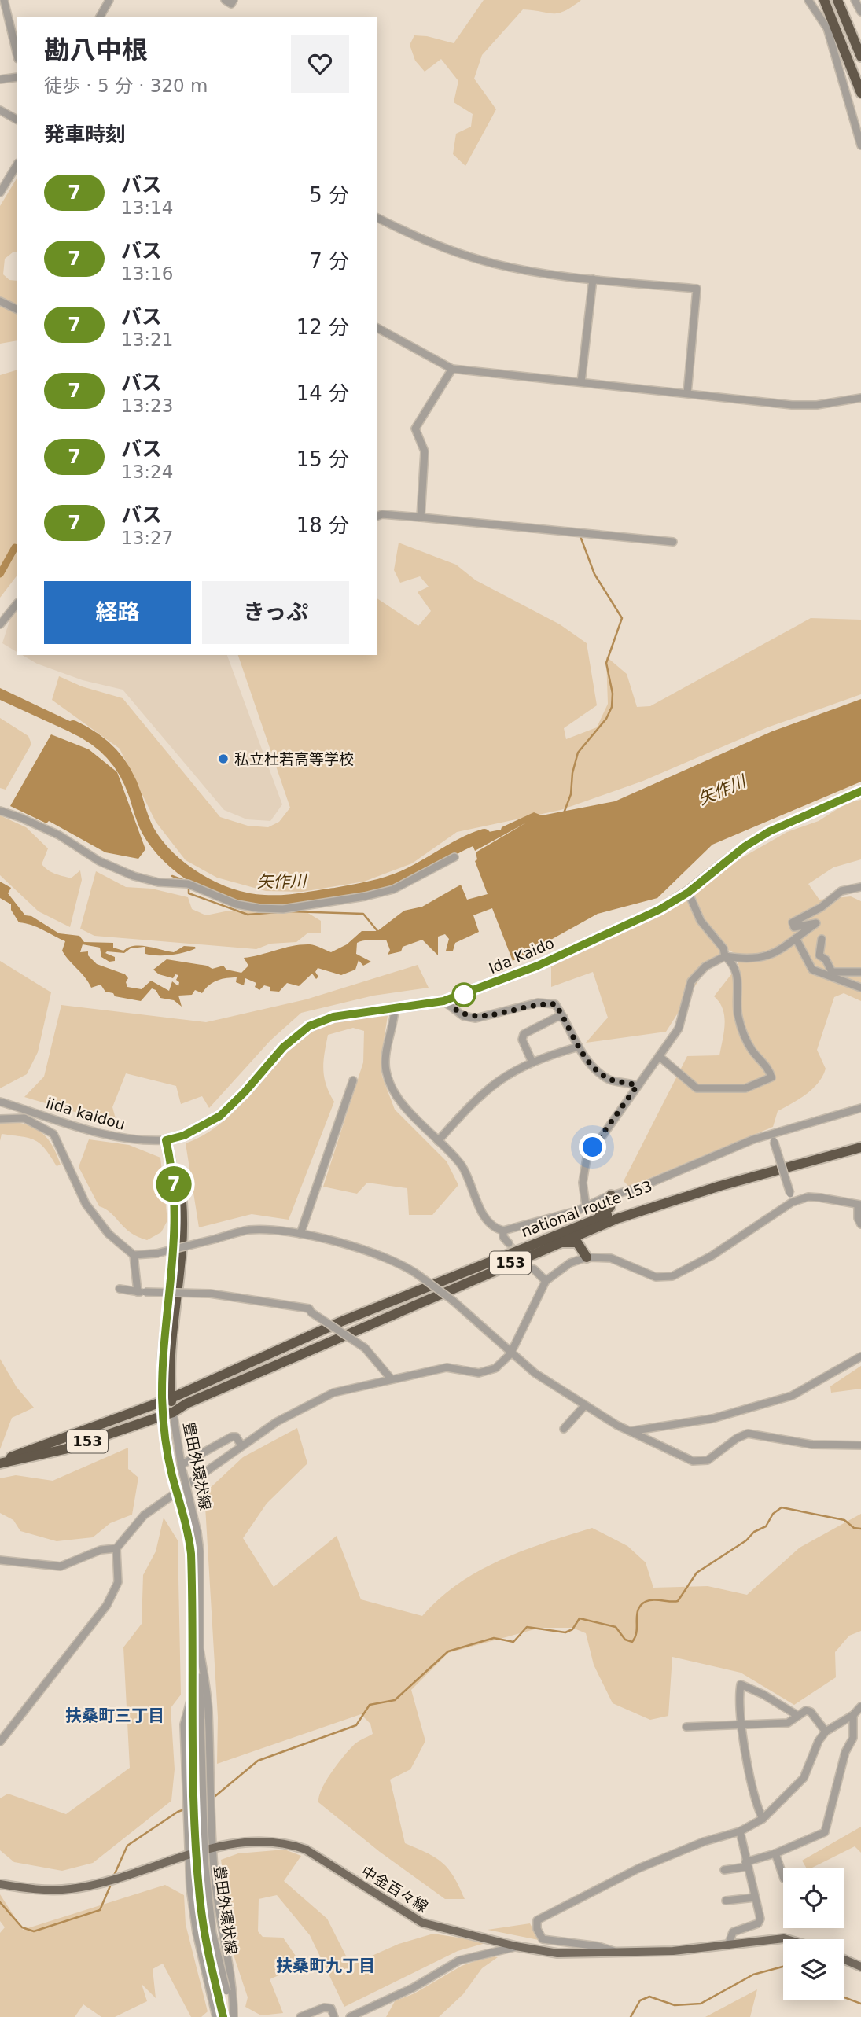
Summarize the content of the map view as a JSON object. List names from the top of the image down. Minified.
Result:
{"streets":{"highway":["Ida Kaido","national route 153","153"],"main road":["中金百々線"],"street":["iida kaidou","豊田外環状線"]},"crossings":[["Ida Kaido","iida kaidou"],["national route 153","153"],["national route 153","豊田外環状線"],["153","豊田外環状線"]],"districts":["扶桑町三丁目","扶桑町九丁目"],"water":["矢作川"],"places":["私立杜若高等学校"],"lines":["bus line 7"],"page":{"on_map":"7","heading":[["勘八中根","徒歩 · 5 分 · 320 m"],"発車時刻"],"list":[{"mark":"7","name":"バス","note":"13:14","value":"5 分"},{"mark":"7","name":"バス","note":"13:16","value":"7 分"},{"mark":"7","name":"バス","note":"13:21","value":"12 分"},{"mark":"7","name":"バス","note":"13:23","value":"14 分"},{"mark":"7","name":"バス","note":"13:24","value":"15 分"},{"mark":"7","name":"バス","note":"13:27","value":"18 分"}],"buttons":["経路","きっぷ"]}}
